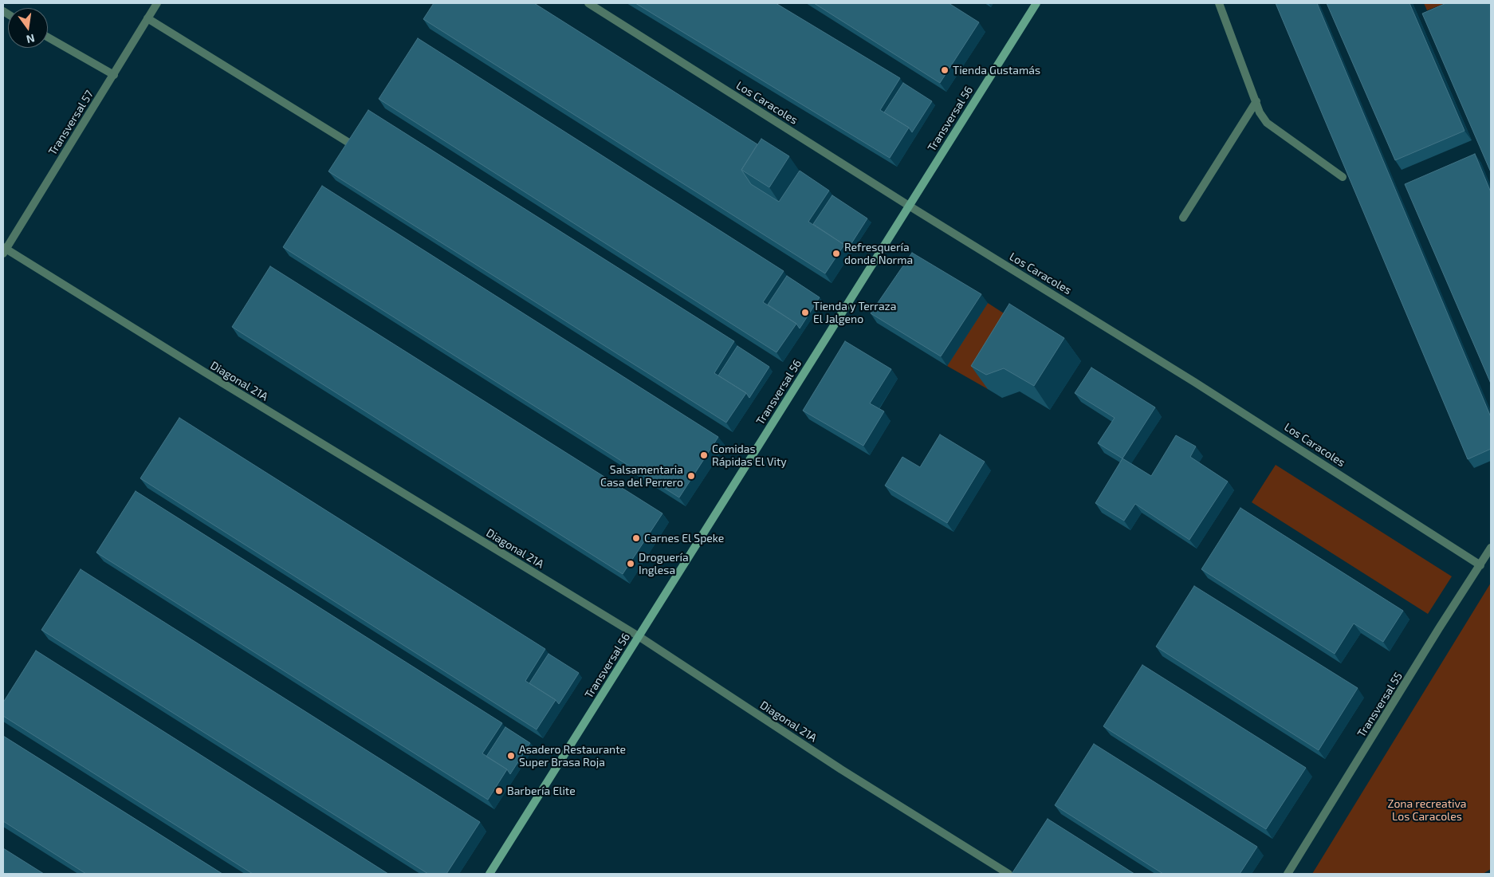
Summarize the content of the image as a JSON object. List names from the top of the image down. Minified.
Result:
{"streets":{"street":["Los Caracoles","Transversal 56","Transversal 57","Diagonal 21A","Transversal 55"]},"crossings":[["Los Caracoles","Transversal 56"],["Los Caracoles","Transversal 55"],["Transversal 56","Diagonal 21A"],["Transversal 57","Diagonal 21A"]],"parks":["Zona recreativa Los Caracoles"],"places":["Tienda Gustamás","Refresquería donde Norma","Tienda y Terraza El Jalgeno","Comidas Rápidas El Vity","Salsamentaria Casa del Perrero","Carnes El Speke","Droguería Inglesa","Asadero Restaurante Super Brasa Roja","Barbería Elite"],"north":"bottom"}
